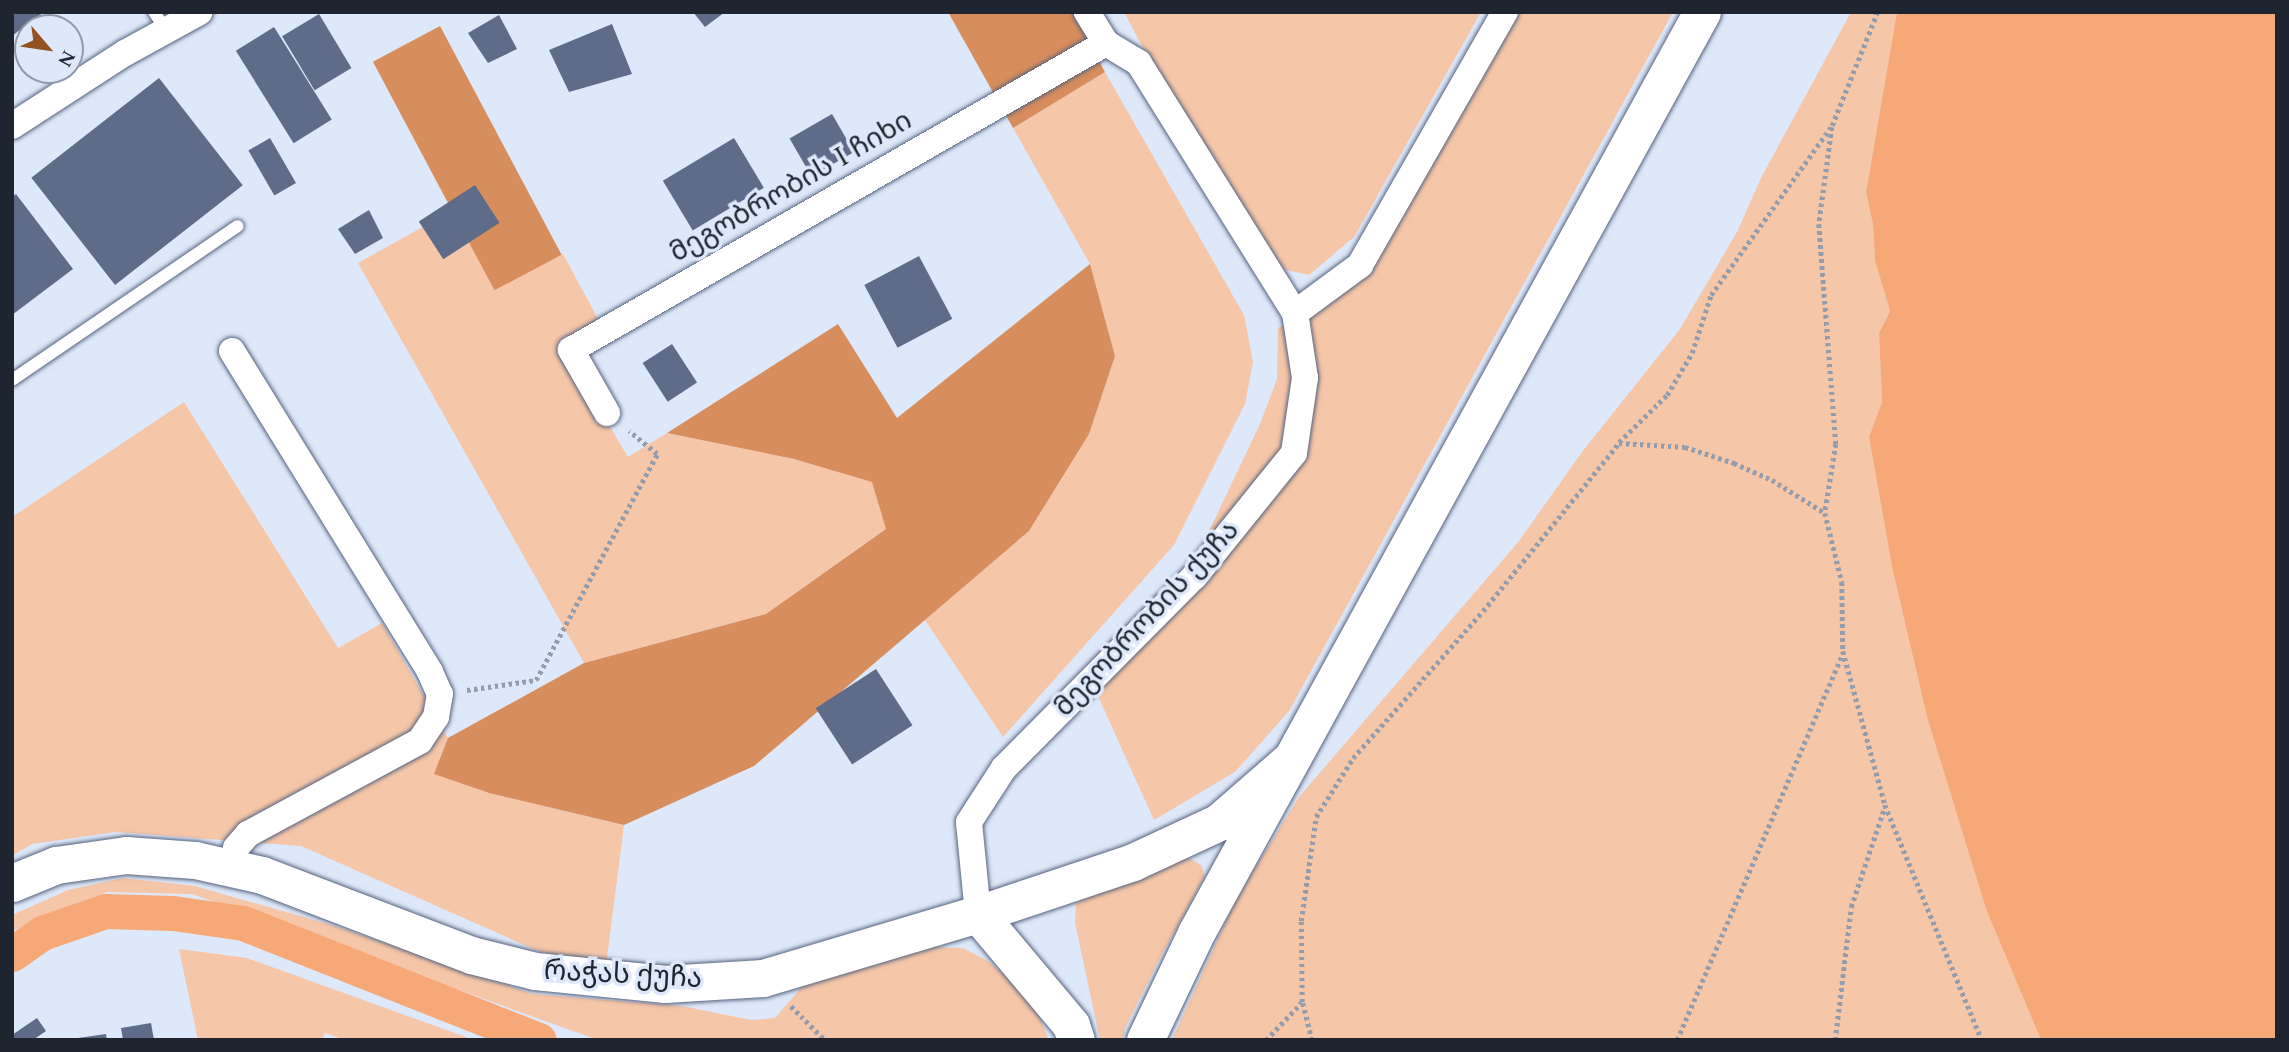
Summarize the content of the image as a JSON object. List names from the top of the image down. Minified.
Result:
{"streets":{"street":["მეგობრობის I ჩიხი","მეგობრობის ქუჩა","რაჭას ქუჩა"]},"crossings":[["მეგობრობის I ჩიხი","მეგობრობის ქუჩა"],["მეგობრობის ქუჩა","რაჭას ქუჩა"]],"north":"bottom right"}
